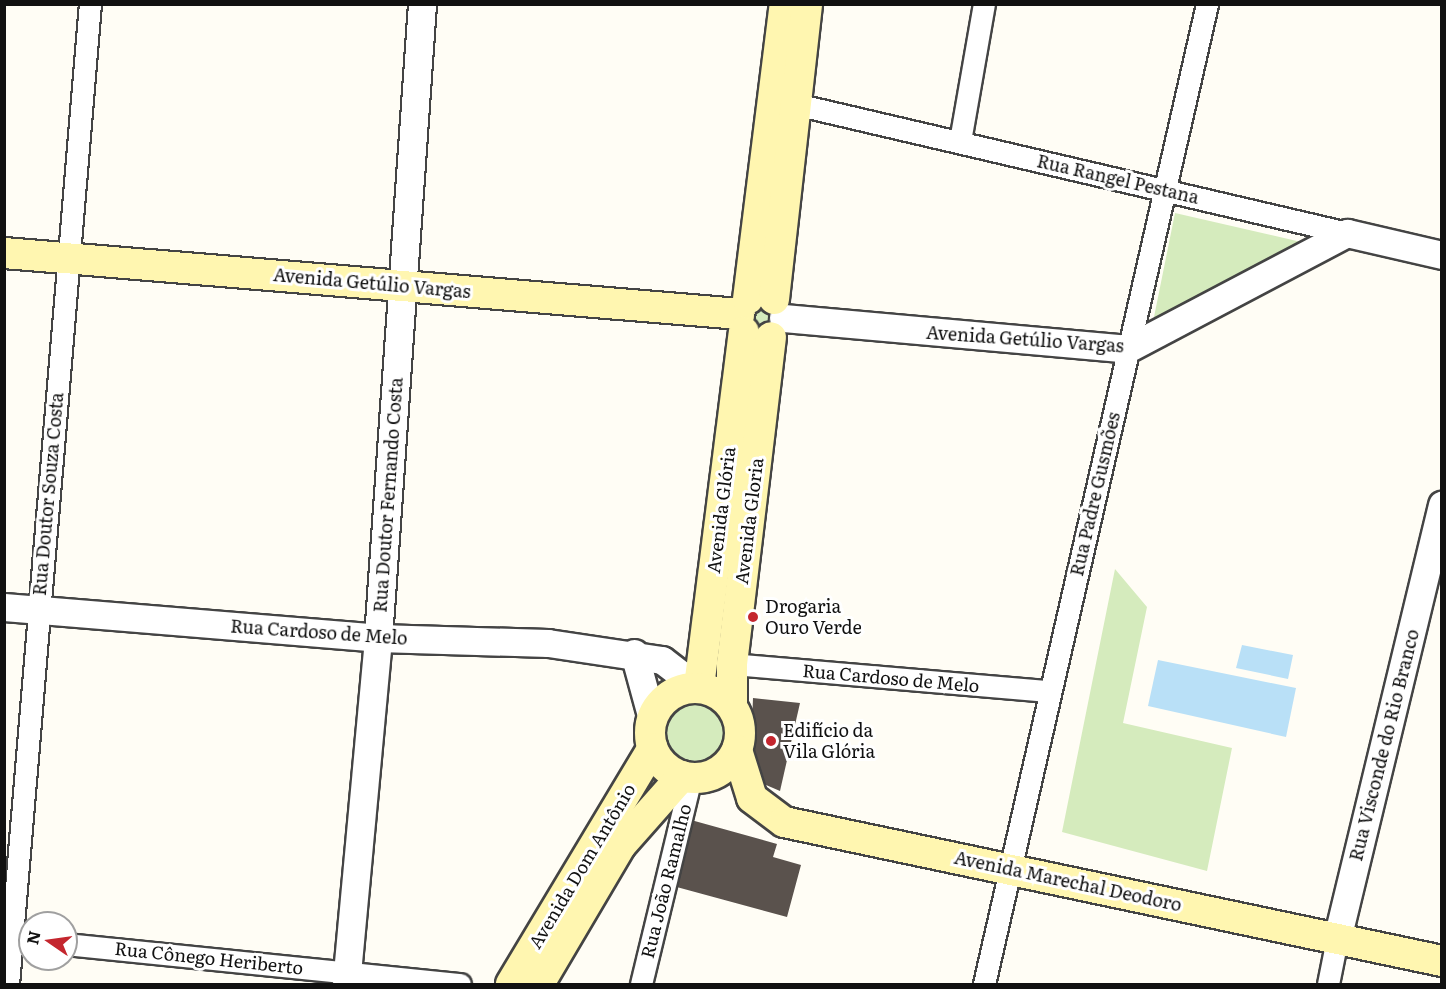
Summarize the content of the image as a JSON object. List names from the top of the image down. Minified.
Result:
{"streets":{"main road":["Avenida Getúlio Vargas","Avenida Glória","Avenida Gloria","Avenida Dom Antônio","Avenida Marechal Deodoro"],"street":["Rua Rangel Pestana","Rua Doutor Souza Costa","Rua Padre Gusmões","Rua Doutor Fernando Costa","Rua Cardoso de Melo","Rua Visconde do Rio Branco","Rua João Ramalho","Rua Cônego Heriberto"]},"crossings":[["Rua Rangel Pestana","Avenida Getúlio Vargas"],["Rua Rangel Pestana","Rua Padre Gusmões"],["Rua Rangel Pestana","Avenida Gloria"],["Avenida Getúlio Vargas","Rua Doutor Souza Costa"],["Avenida Getúlio Vargas","Rua Padre Gusmões"],["Avenida Getúlio Vargas","Rua Doutor Fernando Costa"],["Avenida Getúlio Vargas","Avenida Glória"],["Avenida Getúlio Vargas","Avenida Gloria"],["Rua Doutor Souza Costa","Rua Cardoso de Melo"],["Rua Padre Gusmões","Rua Cardoso de Melo"],["Rua Padre Gusmões","Avenida Marechal Deodoro"],["Rua Doutor Fernando Costa","Rua Cardoso de Melo"],["Rua Doutor Fernando Costa","Rua Cônego Heriberto"],["Avenida Glória","Avenida Gloria"],["Avenida Glória","Rua Cardoso de Melo"],["Avenida Glória","Avenida Dom Antônio"],["Avenida Glória","Rua João Ramalho"],["Avenida Glória","Avenida Marechal Deodoro"],["Avenida Gloria","Rua Cardoso de Melo"],["Avenida Gloria","Avenida Dom Antônio"],["Avenida Gloria","Rua João Ramalho"],["Avenida Gloria","Avenida Marechal Deodoro"],["Rua Cardoso de Melo","Avenida Dom Antônio"],["Rua Cardoso de Melo","Rua João Ramalho"],["Rua Cardoso de Melo","Avenida Marechal Deodoro"],["Rua Visconde do Rio Branco","Avenida Marechal Deodoro"],["Avenida Dom Antônio","Rua João Ramalho"],["Avenida Dom Antônio","Avenida Marechal Deodoro"],["Rua João Ramalho","Avenida Marechal Deodoro"]],"places":["Drogaria Ouro Verde","Edifício da Vila Glória"],"north":"left"}
